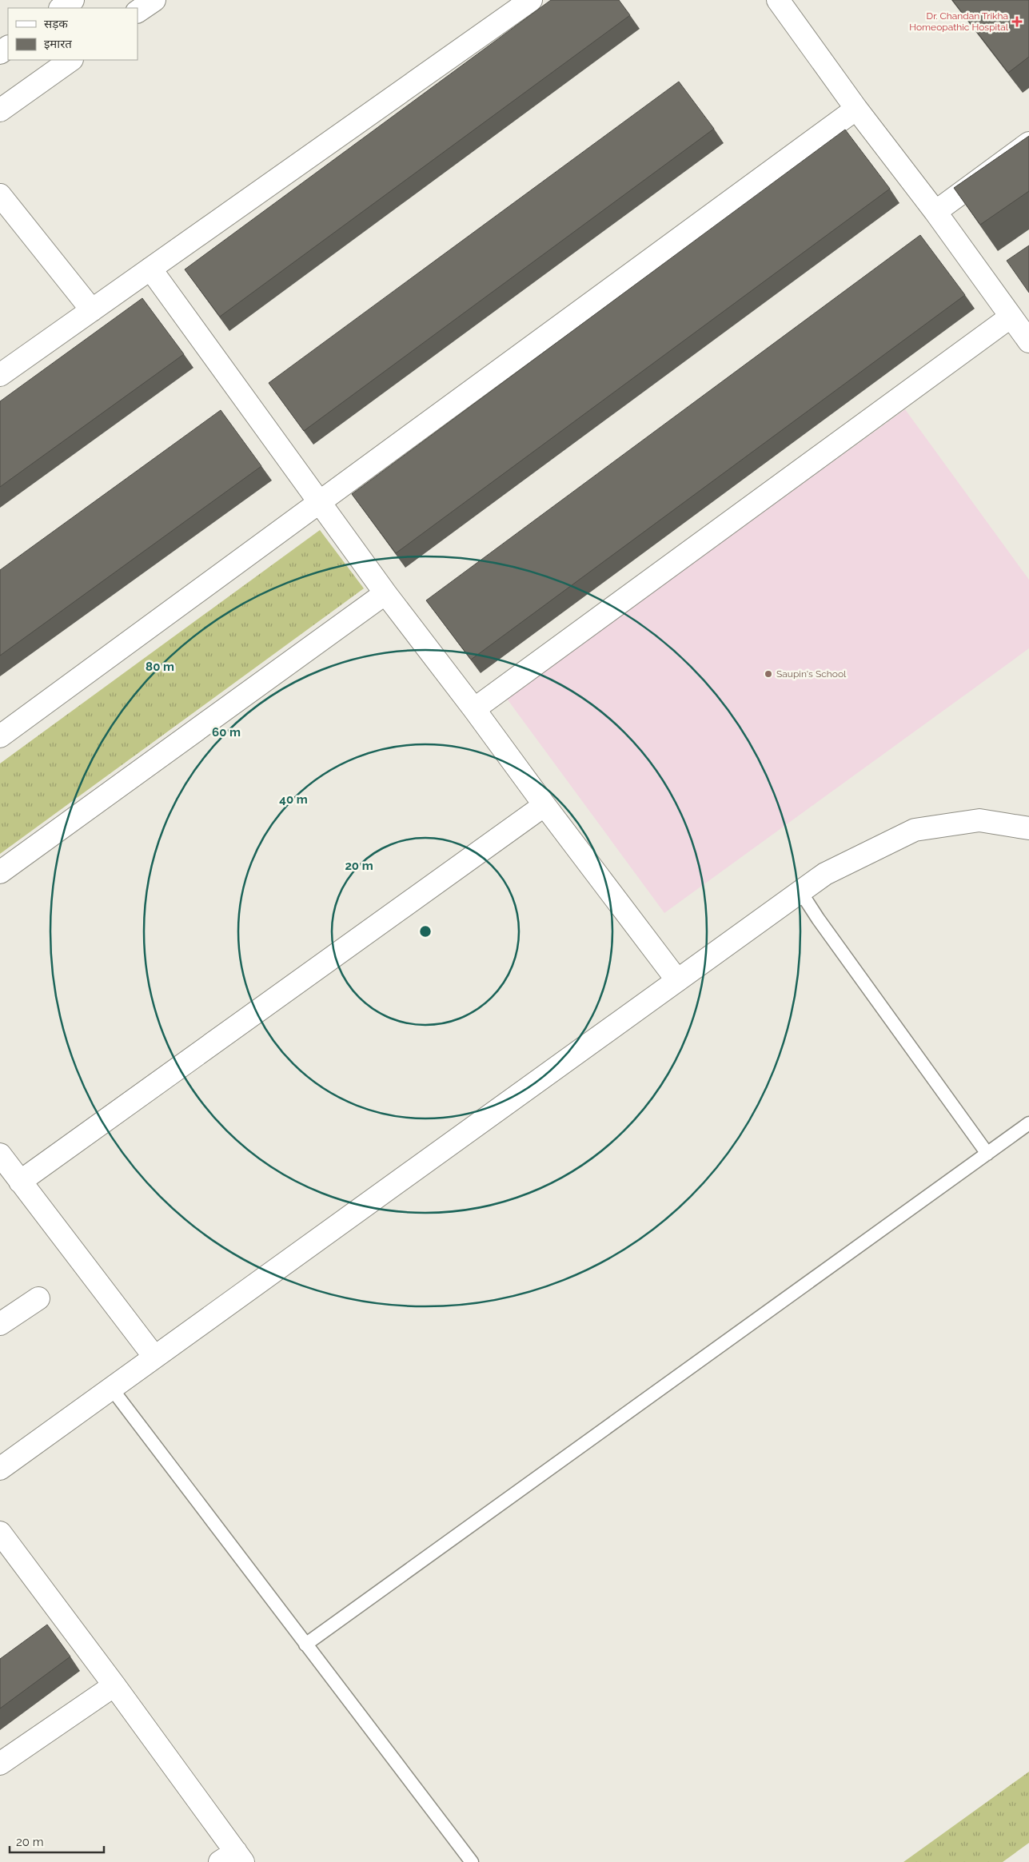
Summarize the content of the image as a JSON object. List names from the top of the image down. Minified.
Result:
{"places":{"health":["Dr. Chandan Trikha Homeopathic Hospital"],"other":["Saupin's School"]},"legend":["सड़क","इमारत"],"scale_bar":"20 m","rings":["80 m","60 m","40 m","20 m"]}
